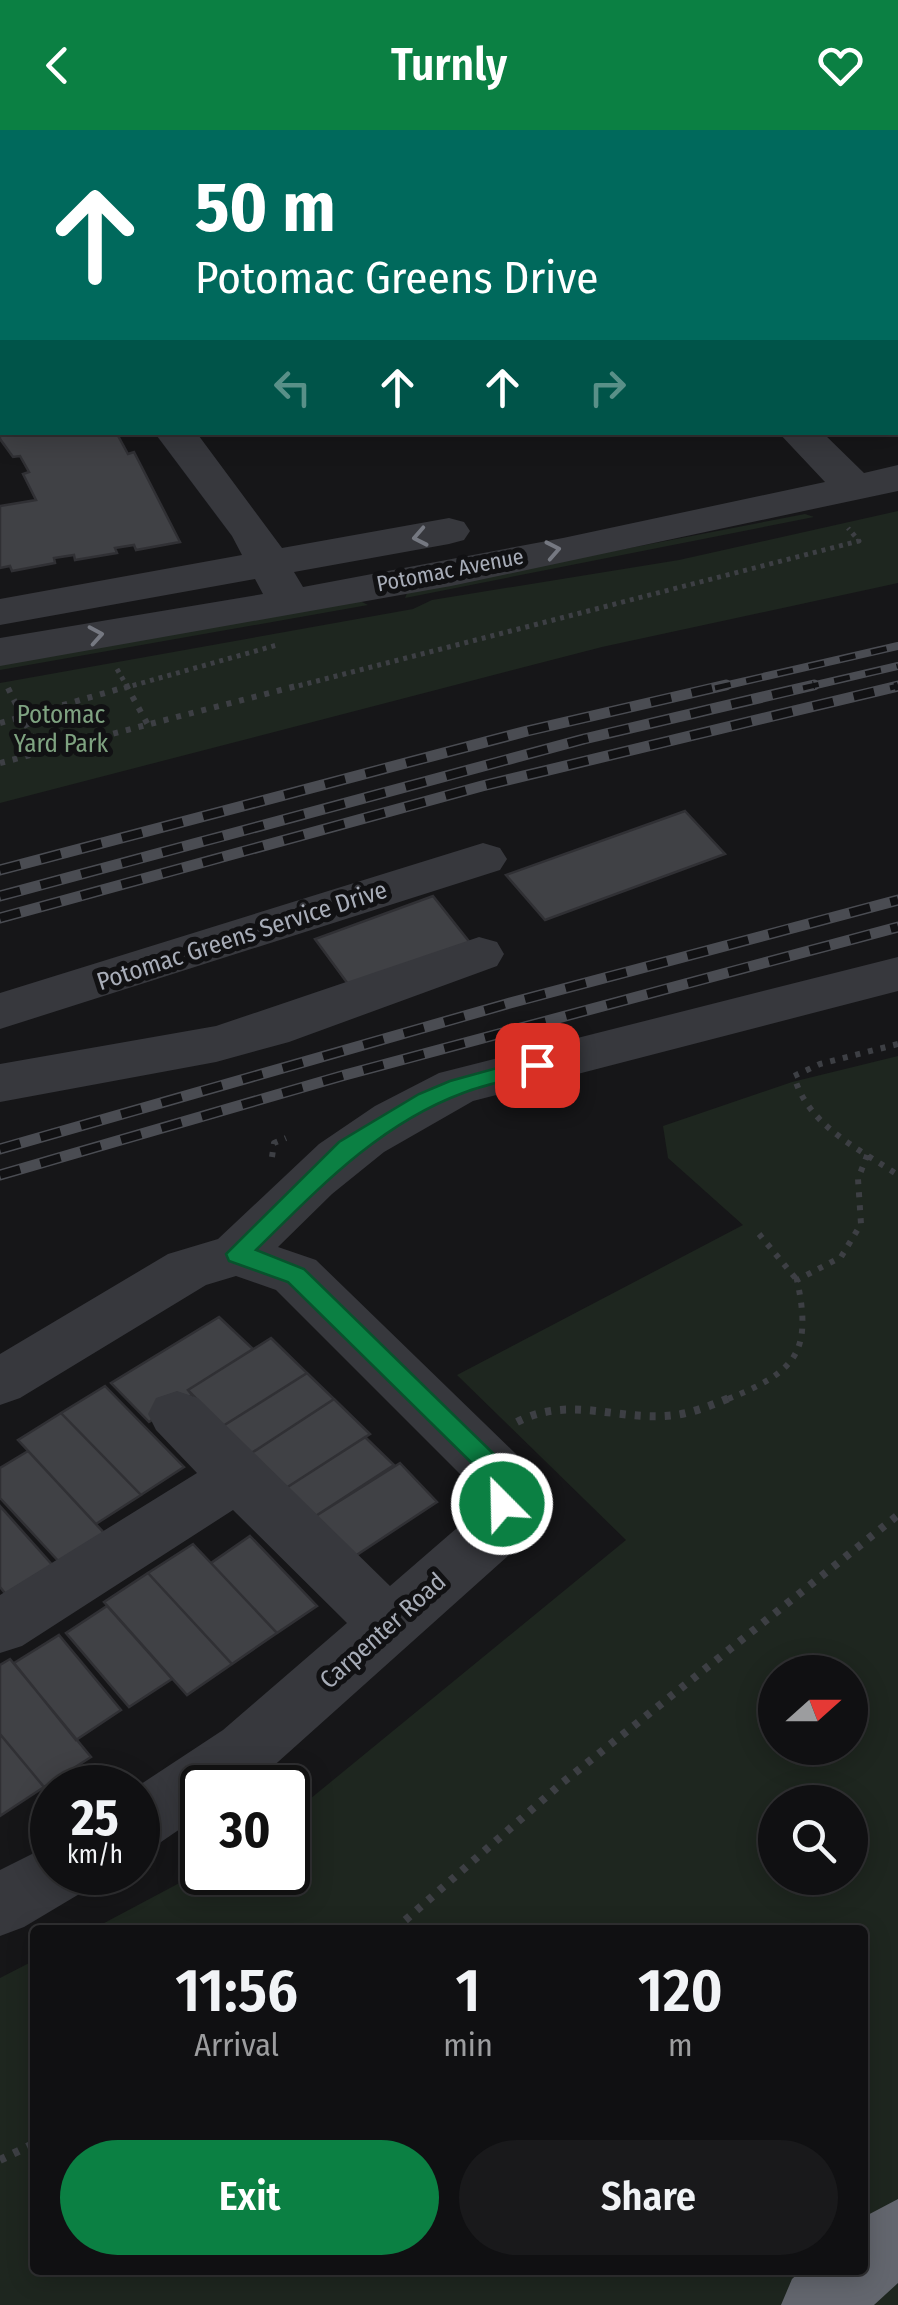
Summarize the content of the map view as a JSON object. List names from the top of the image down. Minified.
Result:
{"streets":{"street":["Potomac Avenue","Potomac Greens Service Drive","Carpenter Road"]},"parks":["Potomac Yard Park"],"north":"right","page":{"header":"Turnly","turn":["50 m","Potomac Greens Drive"],"speed":"25 km/h","limit":"30","eta":["11:56","Arrival","1","min","120","m"],"buttons":["Exit","Share"]}}
